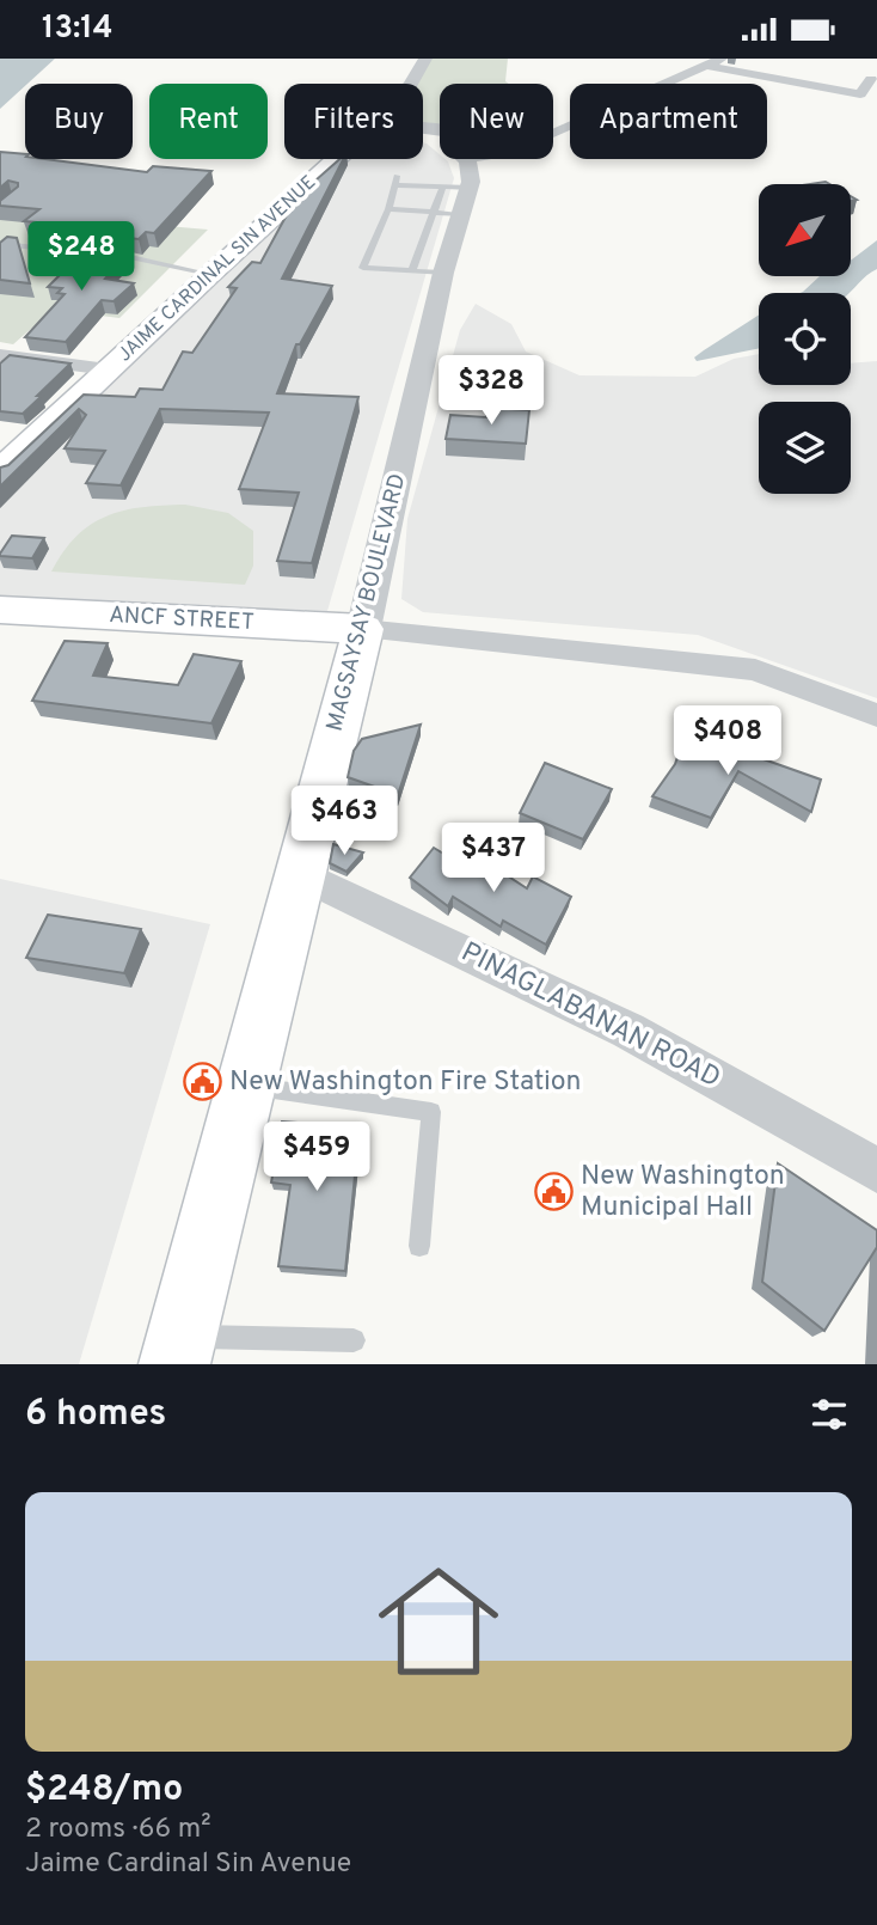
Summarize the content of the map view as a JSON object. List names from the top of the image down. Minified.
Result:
{"streets":{"main road":["JAIME CARDINAL SIN AVENUE","MAGSAYSAY BOULEVARD","ANCF STREET"],"street":["PINAGLABANAN ROAD"]},"crossings":[["MAGSAYSAY BOULEVARD","ANCF STREET"],["MAGSAYSAY BOULEVARD","PINAGLABANAN ROAD"]],"places":{"public building":["New Washington Fire Station","New Washington Municipal Hall"]},"north":"bottom left","page":{"status":"13:14","chip":["Buy","Rent","Filters","New","Apartment"],"price":["$248","$328","$408","$463","$437","$459"],"heading":"6 homes","list":[{"name":"$248/mo","note":"2 rooms · 66 m² · Jaime Cardinal Sin Avenue"}]}}
